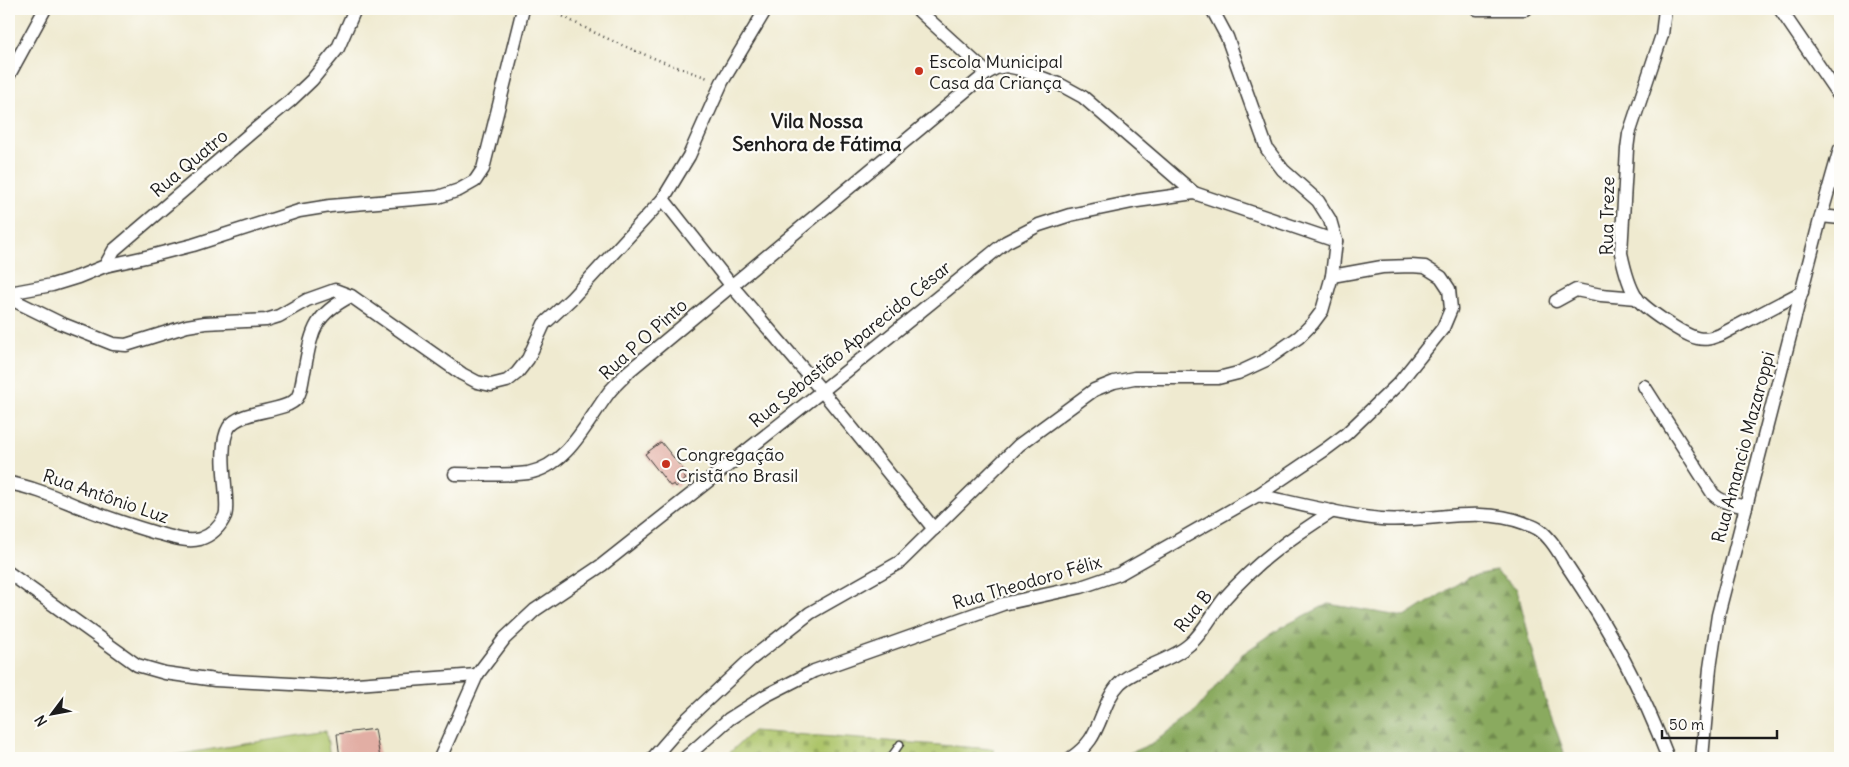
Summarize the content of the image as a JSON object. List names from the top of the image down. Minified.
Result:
{"streets":{"street":["Rua Quatro","Rua Treze","Rua P O Pinto","Rua Sebastião Aparecido César","Rua Amancio Mazaroppi","Rua Antônio Luz","Rua Theodoro Félix","Rua B"]},"crossings":[["Rua Treze","Rua Amancio Mazaroppi"]],"districts":["Vila Nossa Senhora de Fátima"],"places":["Escola Municipal Casa da Criança","Congregação Cristã no Brasil"],"scale_bar":"50 m","north":"bottom left"}
